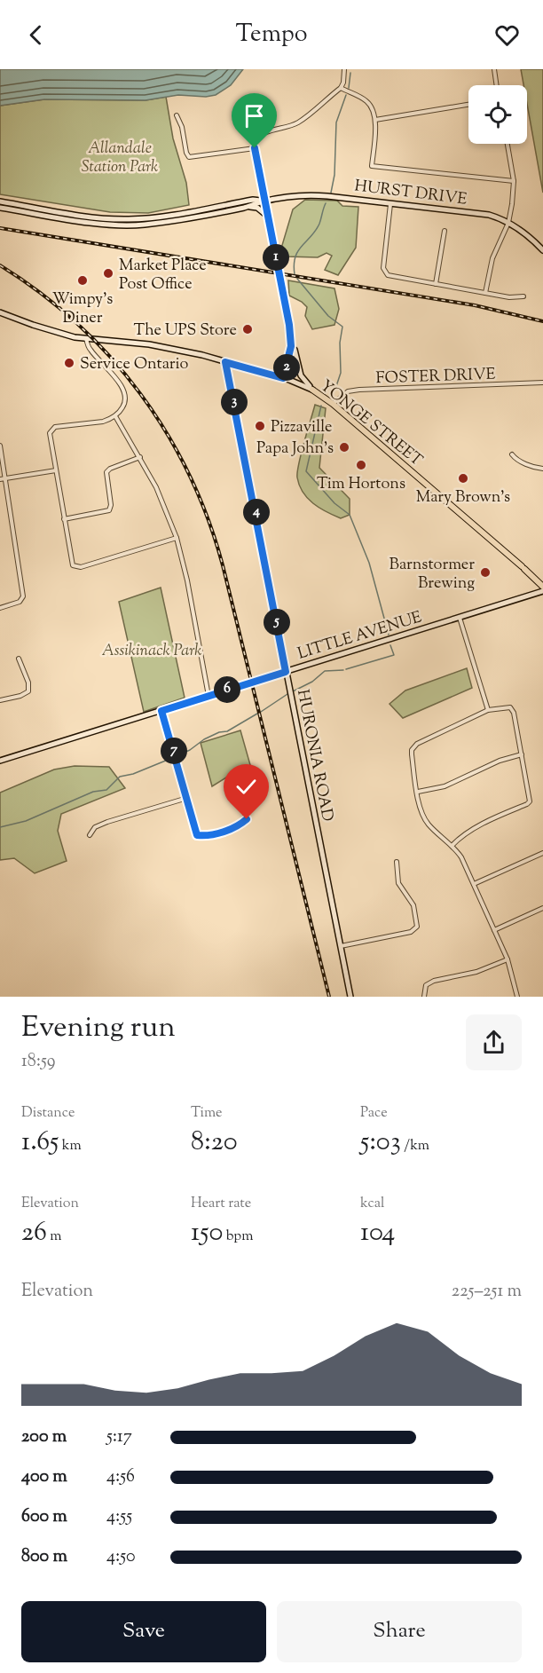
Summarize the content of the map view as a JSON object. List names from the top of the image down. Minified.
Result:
{"streets":{"main road":["HURST DRIVE","YONGE STREET","LITTLE AVENUE","HURONIA ROAD"],"street":["FOSTER DRIVE"]},"crossings":[["FOSTER DRIVE","YONGE STREET"],["YONGE STREET","HURONIA ROAD"],["LITTLE AVENUE","HURONIA ROAD"]],"parks":["Allandale Station Park","Assikinack Park"],"places":["Market Place Post Office","Wimpy's Diner","The UPS Store","Service Ontario","Pizzaville","Papa John's","Tim Hortons","Mary Brown's","Barnstormer Brewing"],"page":{"header":"Tempo","pins":["1","2","3","4","5","6","7"],"heading":["Evening run","18:59"],"stats":[["Distance","1.65 km"],["Time","8:20"],["Pace","5:03 /km"],["Elevation","26 m"],["Heart rate","150 bpm"],["kcal","104"]],"chart":["Elevation","225–251 m"],"list":[{"name":"200 m","note":"5:17"},{"name":"400 m","note":"4:56"},{"name":"600 m","note":"4:55"},{"name":"800 m","note":"4:50"}],"buttons":["Save","Share"]}}
